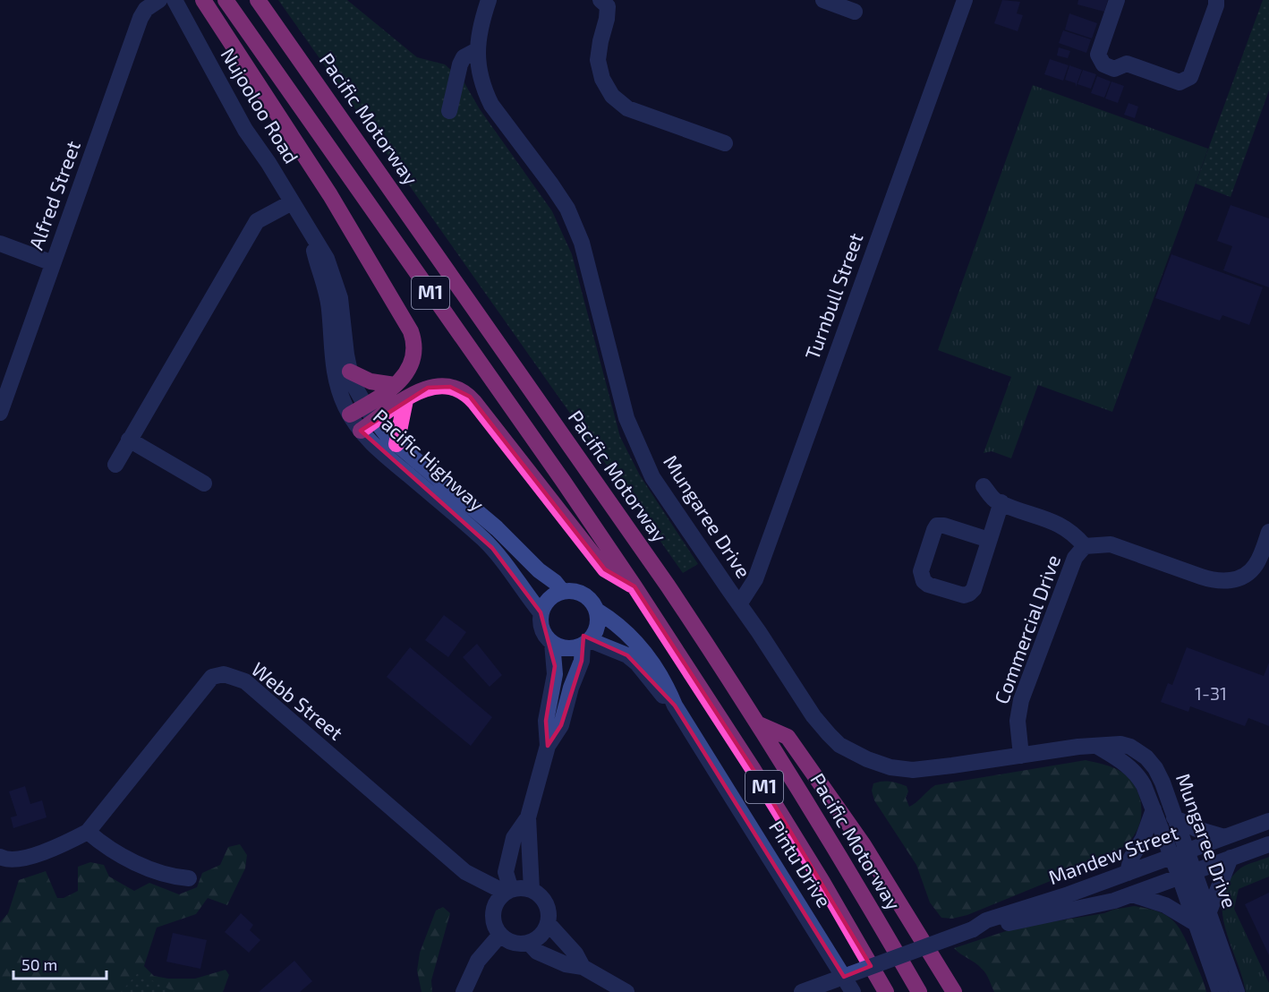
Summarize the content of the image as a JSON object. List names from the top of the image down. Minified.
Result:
{"streets":{"highway":["Pacific Motorway","M1"],"street":["Nujooloo Road","Alfred Street","Turnbull Street","Pacific Highway","Mungaree Drive","Commercial Drive","Webb Street","Mandew Street","Pintu Drive"]},"crossings":[["Nujooloo Road","Pacific Highway"],["Turnbull Street","Mungaree Drive"],["Pacific Highway","Pintu Drive"],["Mungaree Drive","Commercial Drive"],["Mungaree Drive","Mandew Street"]],"house_numbers":["1-31"],"scale_bar":"50 m"}
